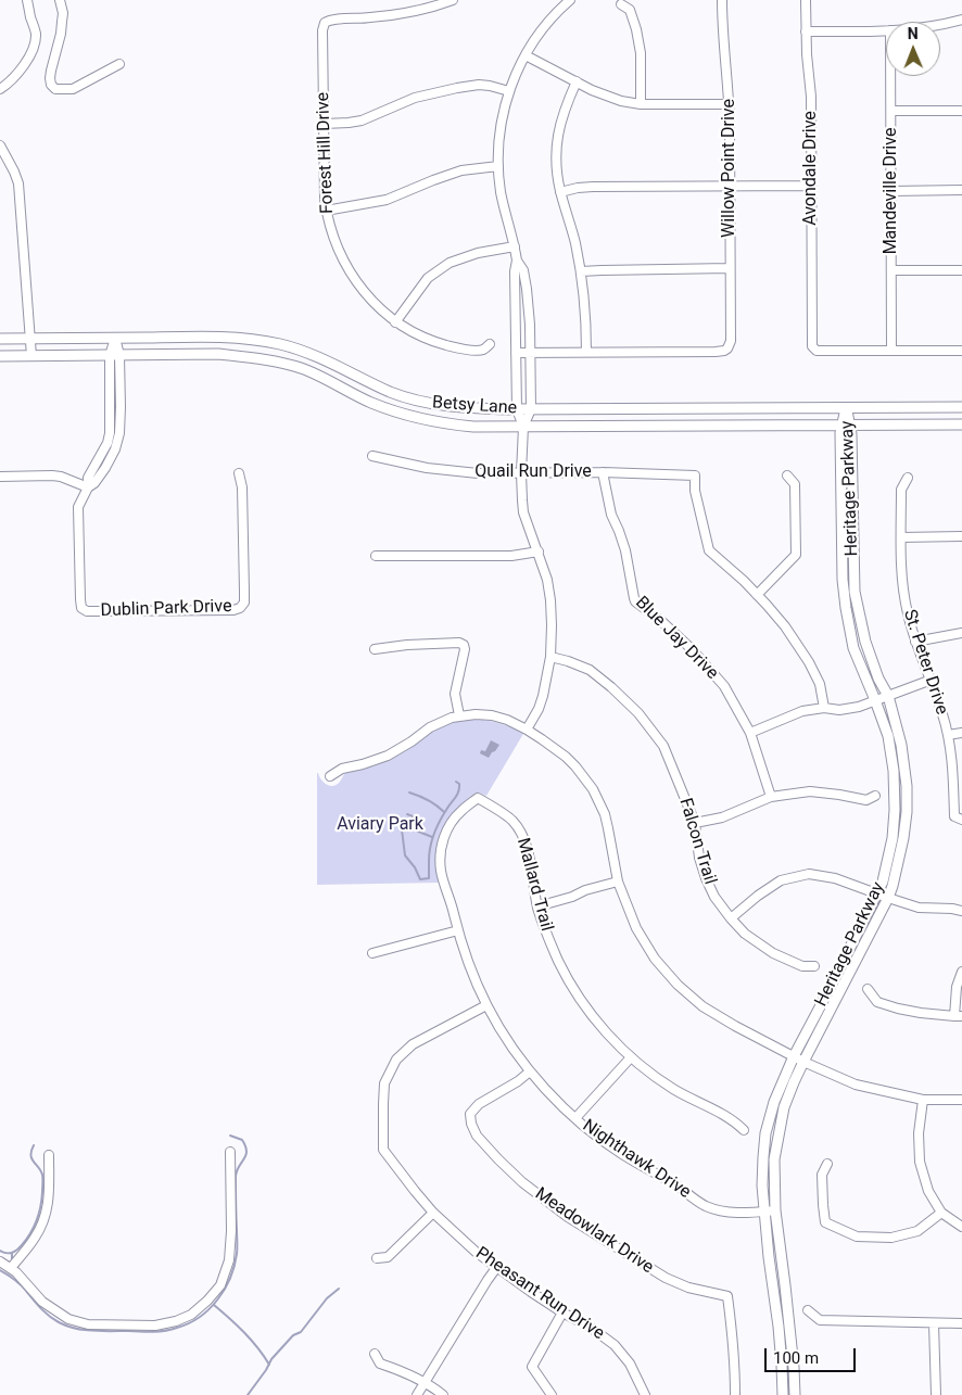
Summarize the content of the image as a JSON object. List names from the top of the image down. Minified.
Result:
{"streets":{"main road":["Betsy Lane","Heritage Parkway"],"street":["Forest Hill Drive","Willow Point Drive","Avondale Drive","Mandeville Drive","Quail Run Drive","Dublin Park Drive","Blue Jay Drive","St. Peter Drive","Falcon Trail","Mallard Trail","Nighthawk Drive","Meadowlark Drive","Pheasant Run Drive"]},"crossings":[["Avondale Drive","Mandeville Drive"],["Betsy Lane","Heritage Parkway"],["Betsy Lane","Dublin Park Drive"],["Quail Run Drive","Blue Jay Drive"],["Heritage Parkway","Nighthawk Drive"],["Mallard Trail","Nighthawk Drive"],["Nighthawk Drive","Meadowlark Drive"],["Nighthawk Drive","Pheasant Run Drive"]],"parks":["Aviary Park"],"scale_bar":"100 m","north":"top"}
